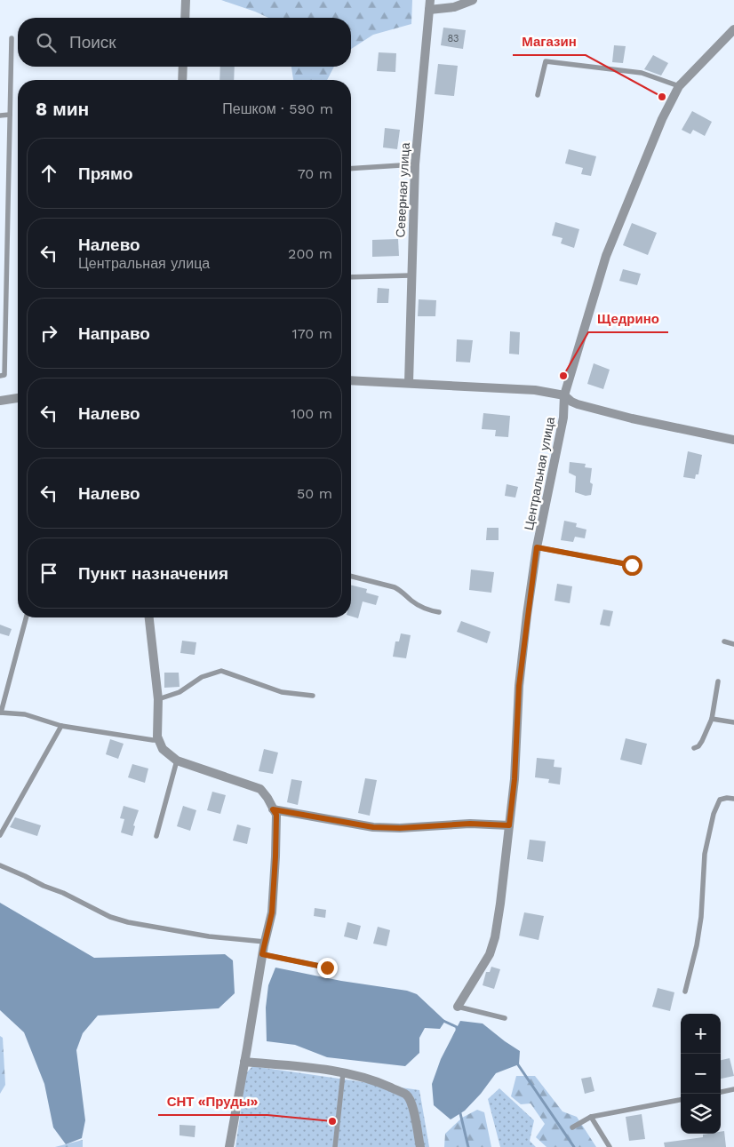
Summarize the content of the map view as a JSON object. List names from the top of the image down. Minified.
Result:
{"streets":{"street":["Северная улица","Центральная улица"]},"places":["Магазин","Щедрино","СНТ «Пруды»"],"house_numbers":["83"],"page":{"search":"Поиск","heading":["8 мин","Пешком · 590 m"],"list":[["Прямо","70 m"],["Налево","Центральная улица","200 m"],["Направо","170 m"],["Налево","100 m"],["Налево","50 m"],"Пункт назначения"],"map_buttons":["+","−"]}}
